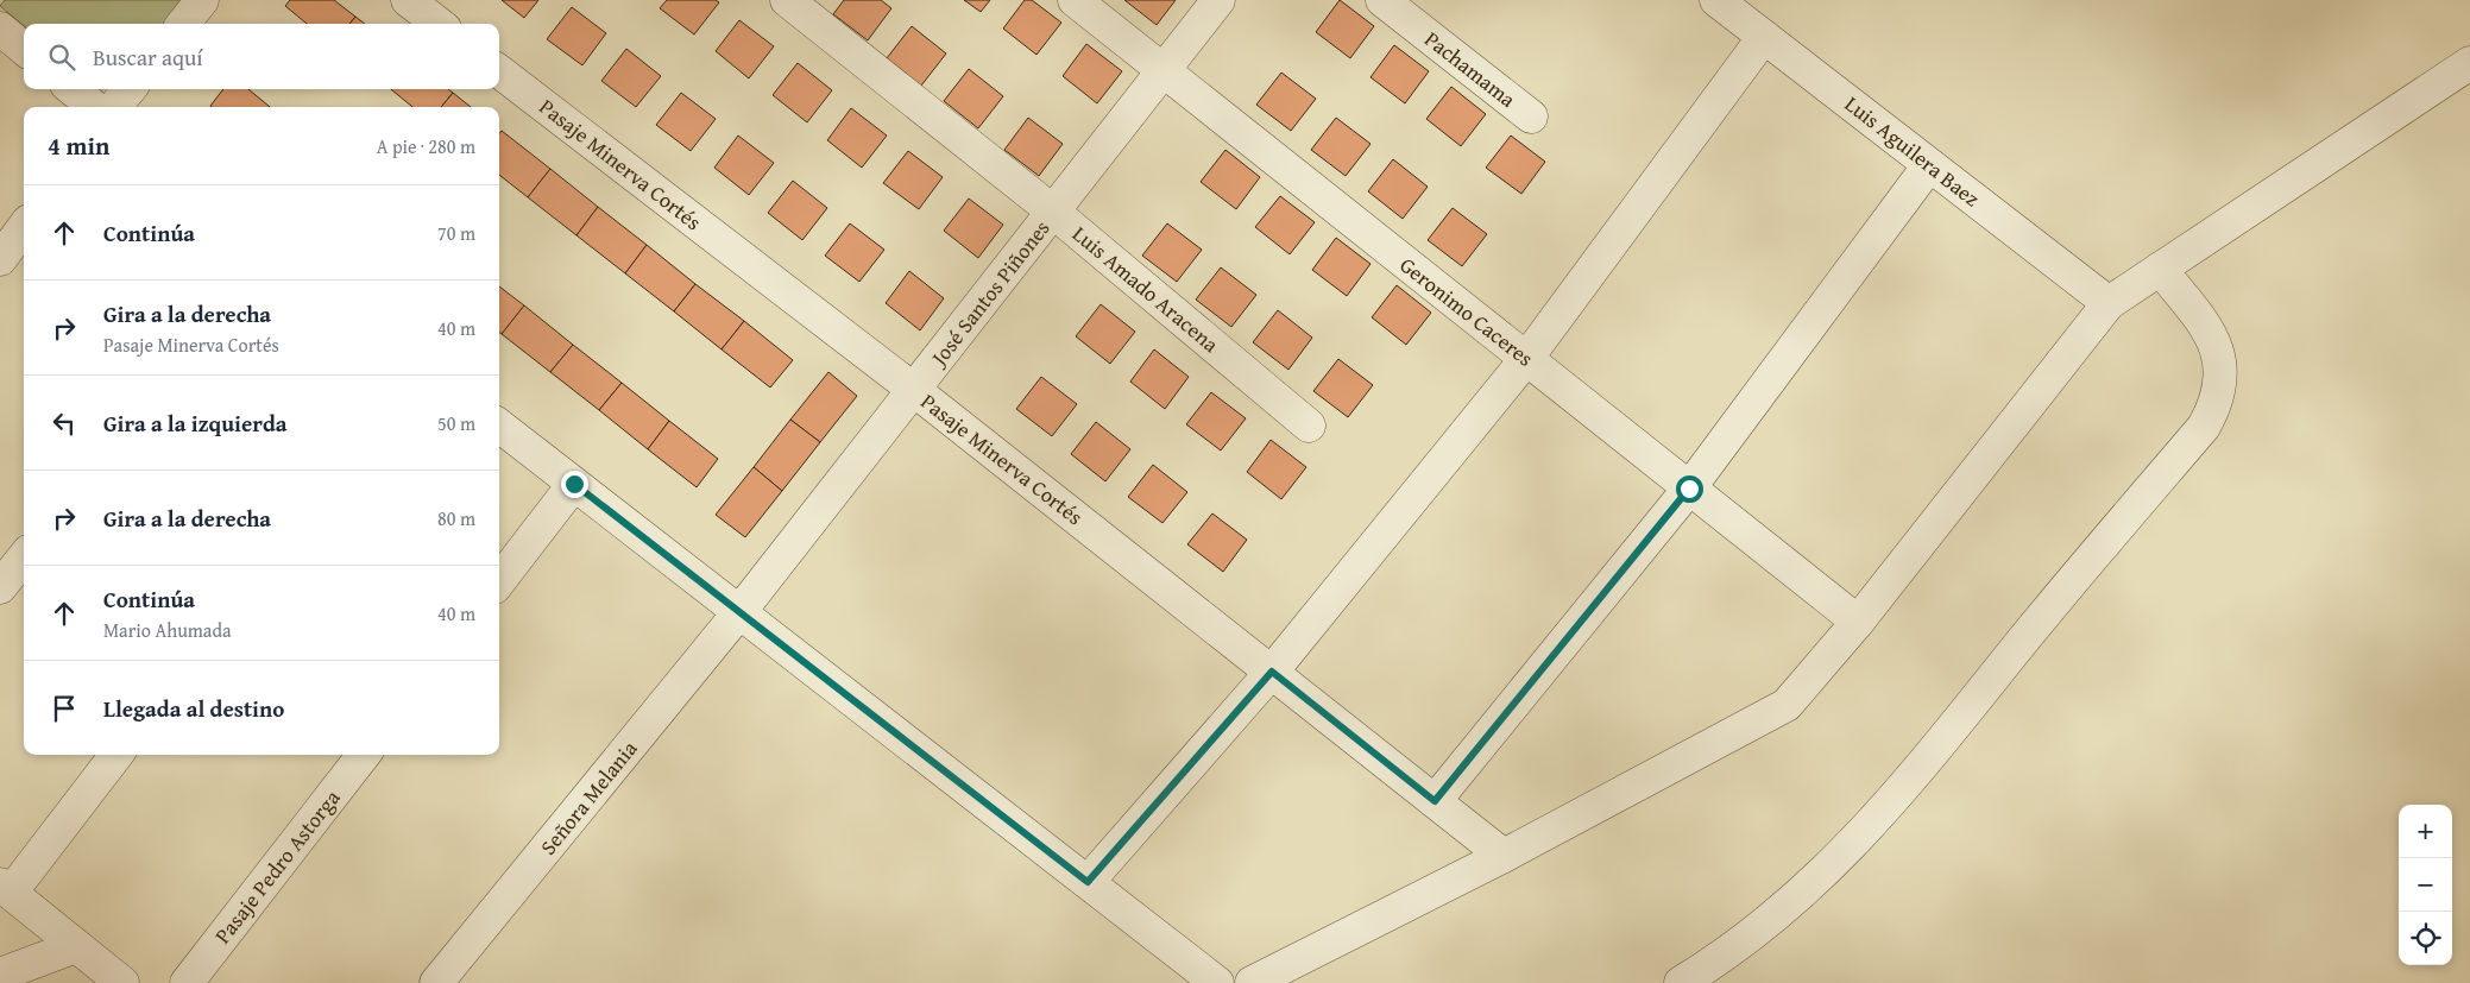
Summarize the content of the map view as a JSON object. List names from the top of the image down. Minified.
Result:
{"streets":{"street":["Pachamama","Luis Aguilera Baez","Pasaje Minerva Cortés","Luis Amado Aracena","José Santos Piñones","Geronimo Caceres","Señora Melania","Pasaje Pedro Astorga"]},"crossings":[["Pasaje Minerva Cortés","José Santos Piñones"],["Luis Amado Aracena","José Santos Piñones"],["José Santos Piñones","Geronimo Caceres"],["José Santos Piñones","Señora Melania"]],"page":{"search":"Buscar aquí","heading":["4 min","A pie · 280 m"],"list":[["Continúa","70 m"],["Gira a la derecha","Pasaje Minerva Cortés","40 m"],["Gira a la izquierda","50 m"],["Gira a la derecha","80 m"],["Continúa","Mario Ahumada","40 m"],"Llegada al destino"],"map_buttons":["+","−"]}}
